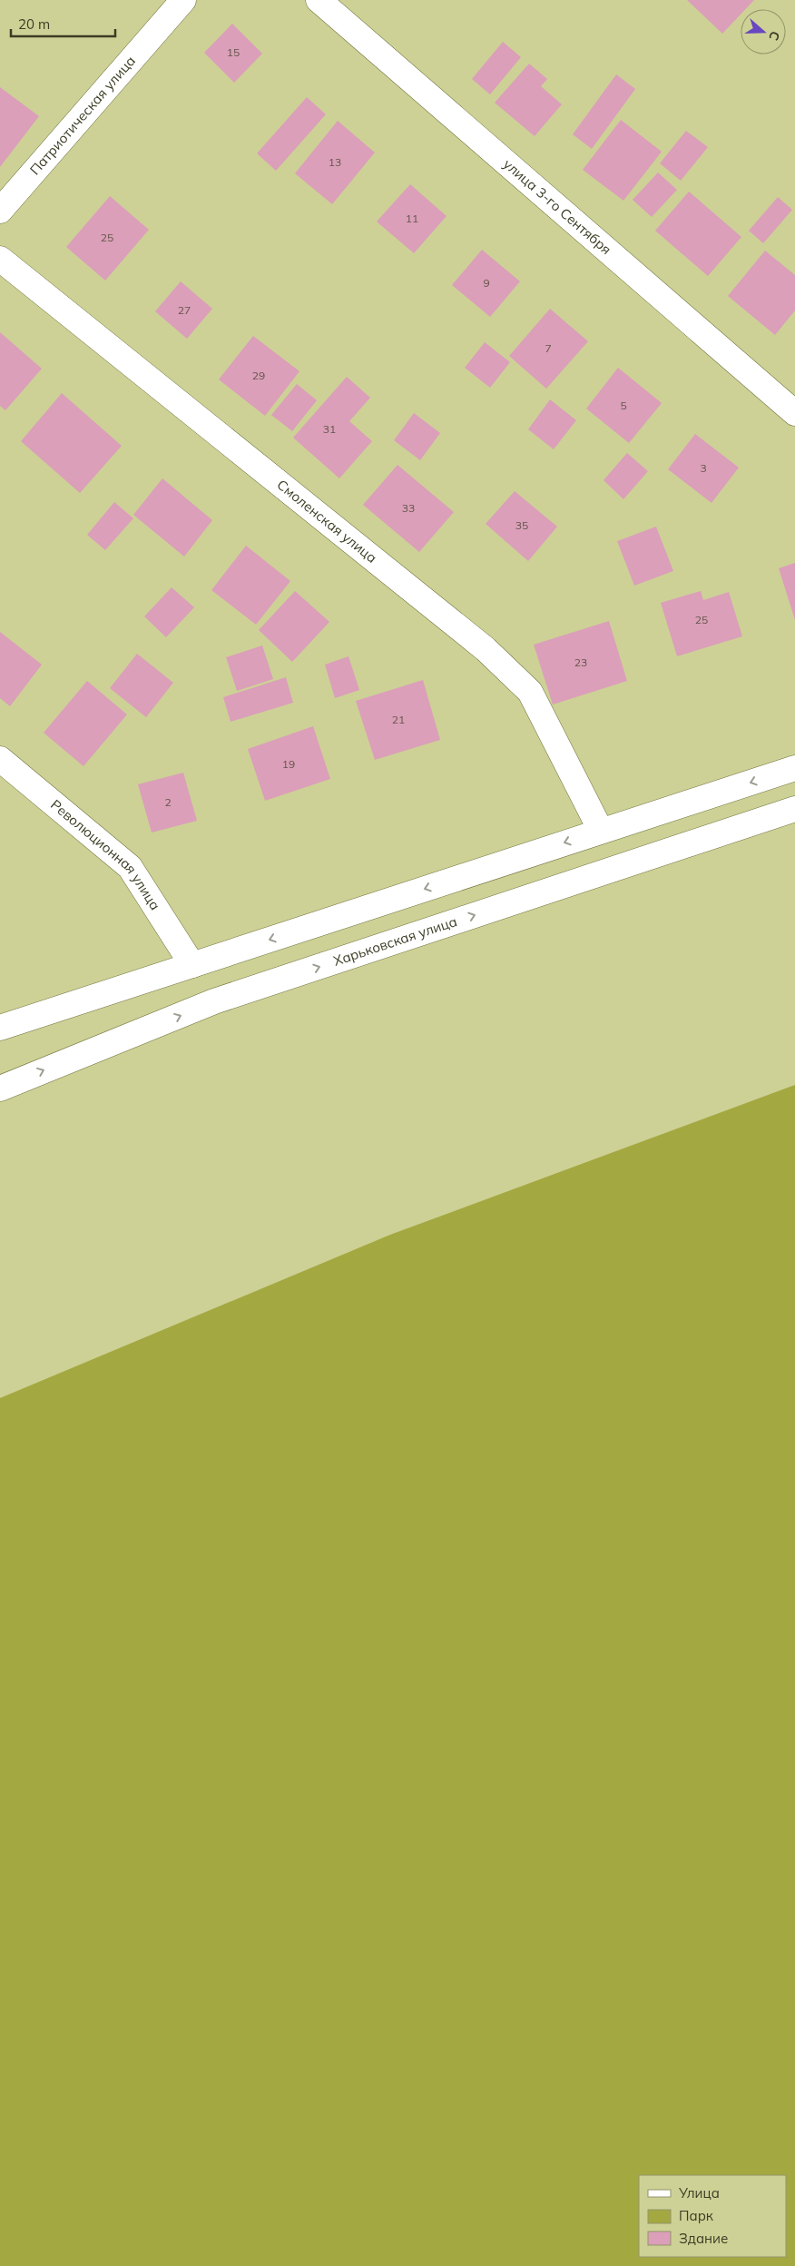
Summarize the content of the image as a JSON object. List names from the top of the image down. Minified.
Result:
{"streets":{"main road":["Патриотическая улица","улица 3-го Сентября","Смоленская улица","Революционная улица","Харьковская улица"]},"house_numbers":["15","13","11","25","9","27","7","29","5","31","3","33","35","25","23","21","19","2"],"legend":["Улица","Парк","Здание"],"scale_bar":"20 m","north":"right"}
